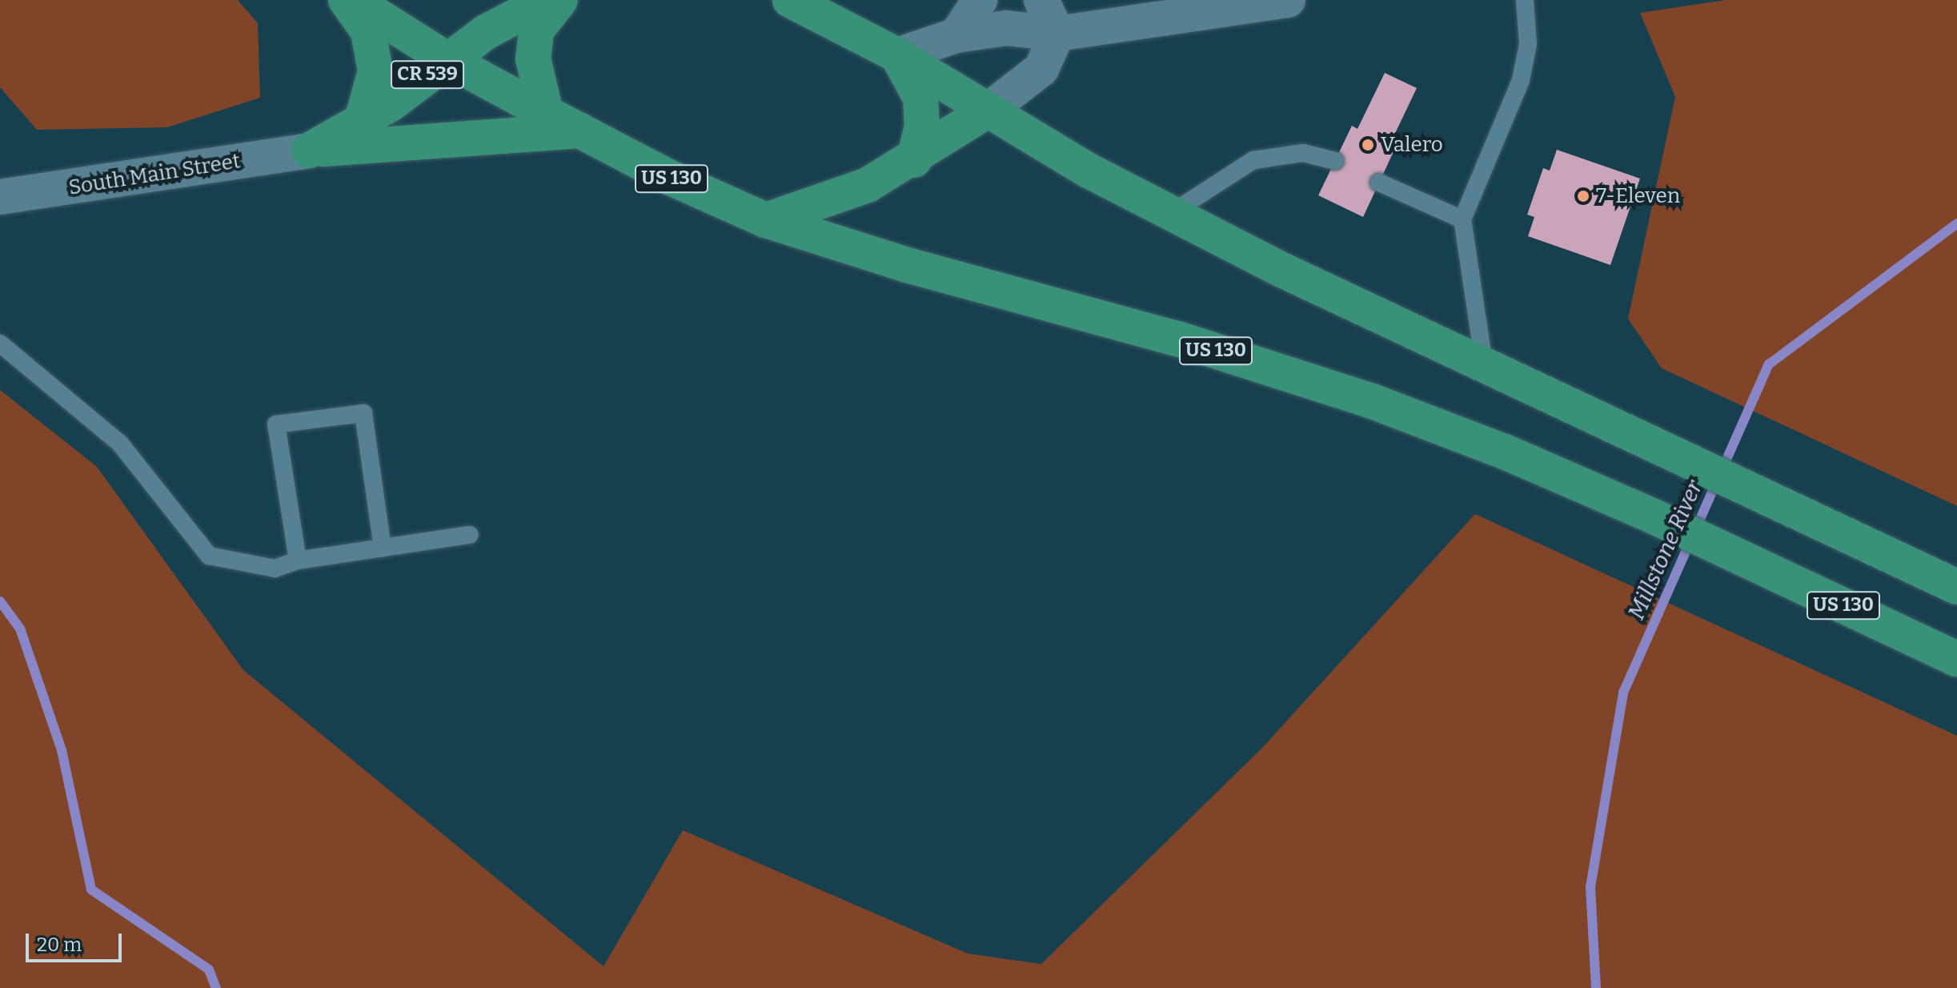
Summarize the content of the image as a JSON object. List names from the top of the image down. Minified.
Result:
{"streets":{"highway":["CR 539","US 130"],"street":["South Main Street"]},"crossings":[["CR 539","South Main Street"],["CR 539","US 130"]],"water":["Millstone River"],"places":["Valero","7-Eleven"],"scale_bar":"20 m"}
